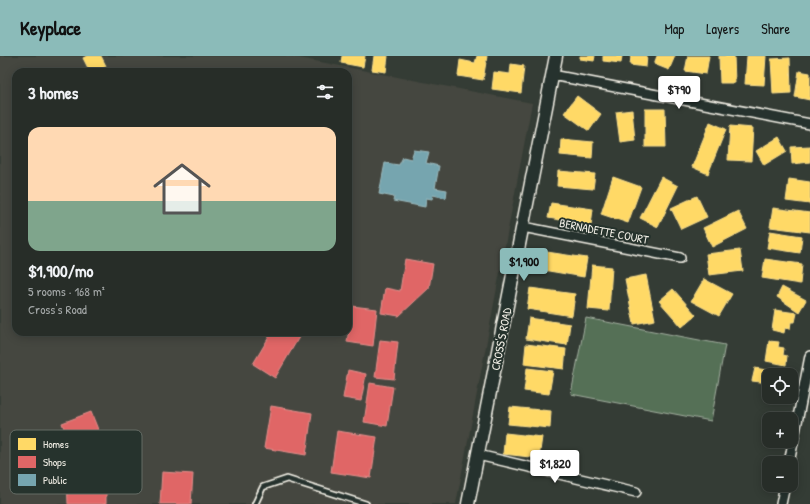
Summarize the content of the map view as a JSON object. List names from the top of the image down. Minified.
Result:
{"streets":{"street":["BERNADETTE COURT","CROSS'S ROAD"]},"crossings":[["BERNADETTE COURT","CROSS'S ROAD"]],"legend":["Homes","Shops","Public"],"page":{"header":"Keyplace","nav":["Map","Layers","Share"],"heading":"3 homes","price":["$790","$1,900","$1,820"],"list":[{"name":"$1,900/mo","note":"5 rooms · 168 m² · Cross's Road"}],"map_buttons":["+","−"]}}
